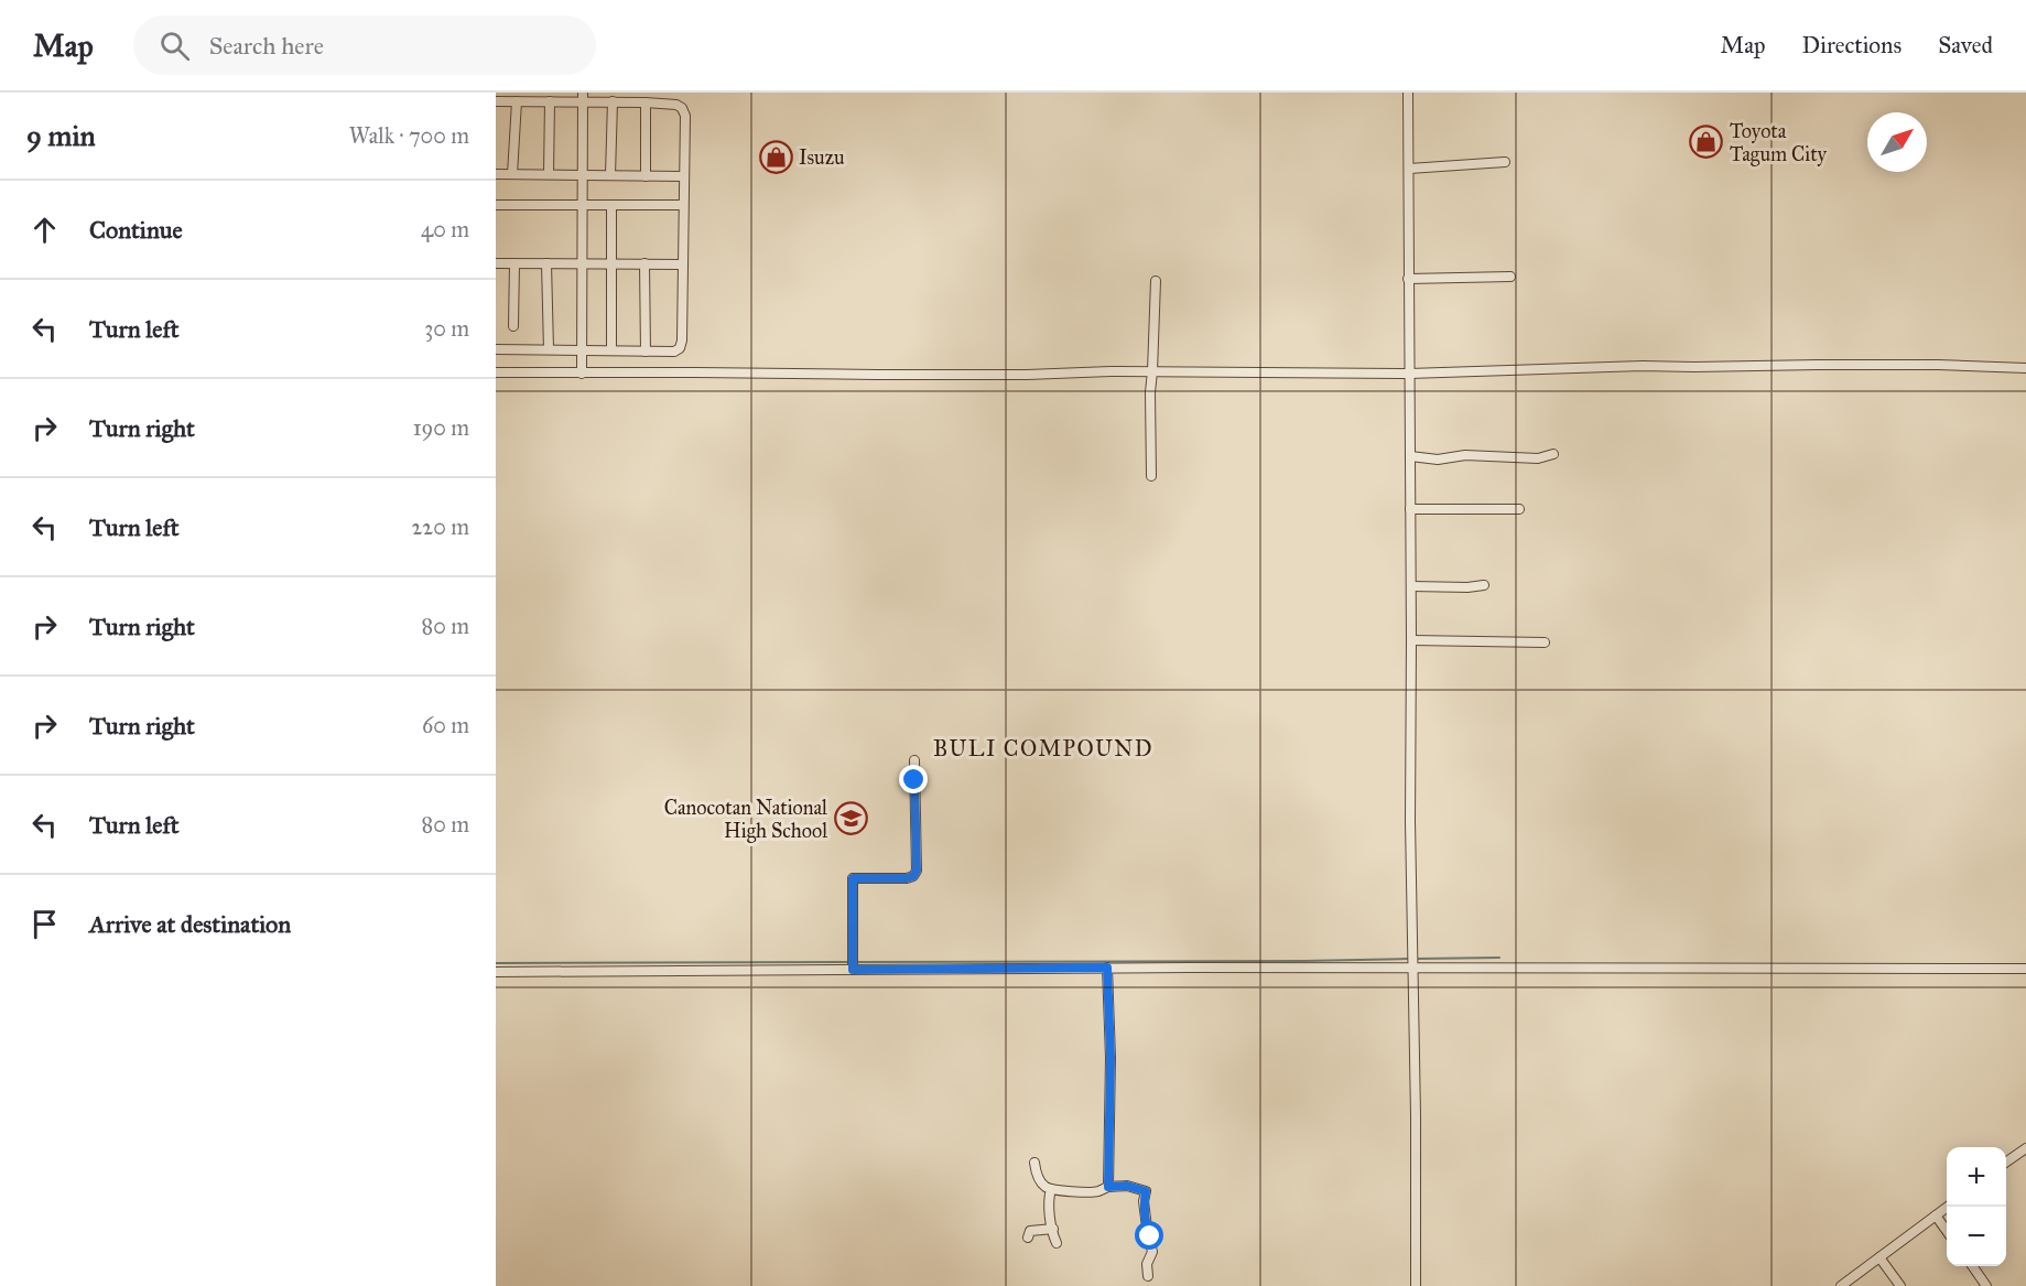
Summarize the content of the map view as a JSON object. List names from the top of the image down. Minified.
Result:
{"districts":["BULI COMPOUND"],"places":{"shop":["Toyota Tagum City","Isuzu"],"school or university":["Canocotan National High School"]},"north":"top right","page":{"header":"Map","search":"Search here","nav":["Map","Directions","Saved"],"heading":["9 min","Walk · 700 m"],"list":[["Continue","40 m"],["Turn left","30 m"],["Turn right","190 m"],["Turn left","220 m"],["Turn right","80 m"],["Turn right","60 m"],["Turn left","80 m"],"Arrive at destination"],"map_buttons":["+","−"]}}
